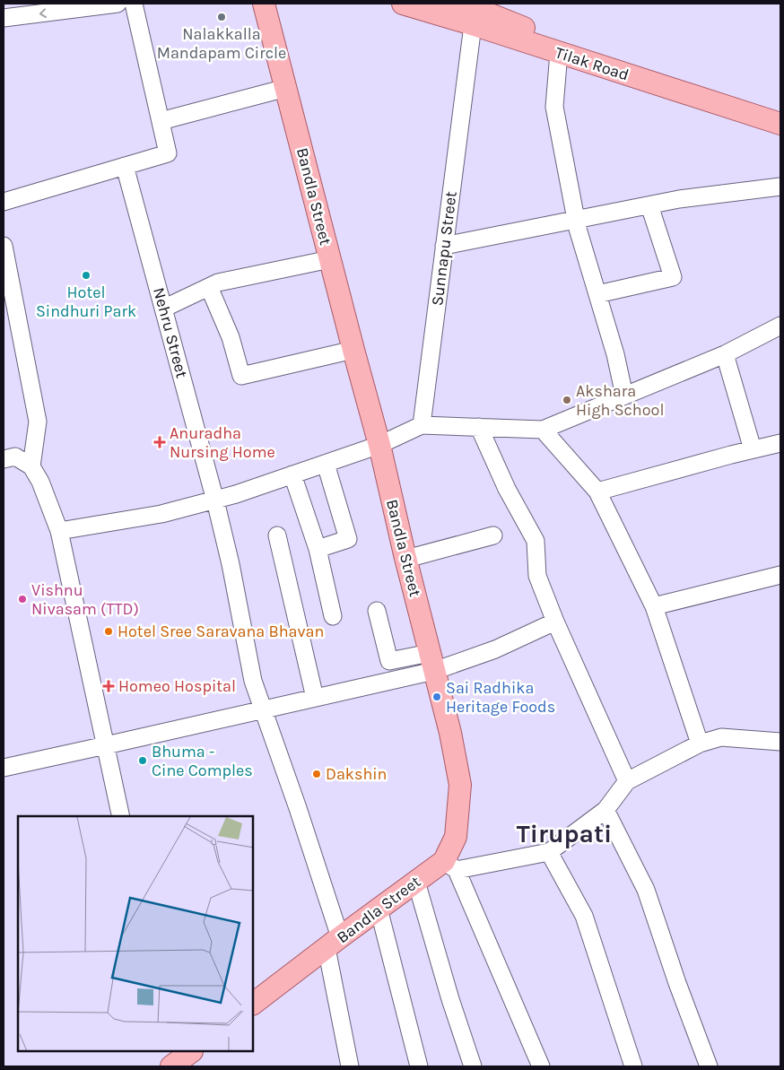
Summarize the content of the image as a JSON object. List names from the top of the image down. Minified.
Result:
{"streets":{"main road":["Tilak Road","Bandla Street"],"street":["Sunnapu Street","Nehru Street"]},"crossings":[["Tilak Road","Sunnapu Street"],["Bandla Street","Nehru Street"]],"districts":["Tirupati"],"places":{"other":["Nalakkalla Mandapam Circle","Hotel Sindhuri Park","Akshara High School","Vishnu Nivasam (TTD)","Hotel Sree Saravana Bhavan","Sai Radhika Heritage Foods","Bhuma - Cine Comples","Dakshin"],"health":["Anuradha Nursing Home","Homeo Hospital"]}}
